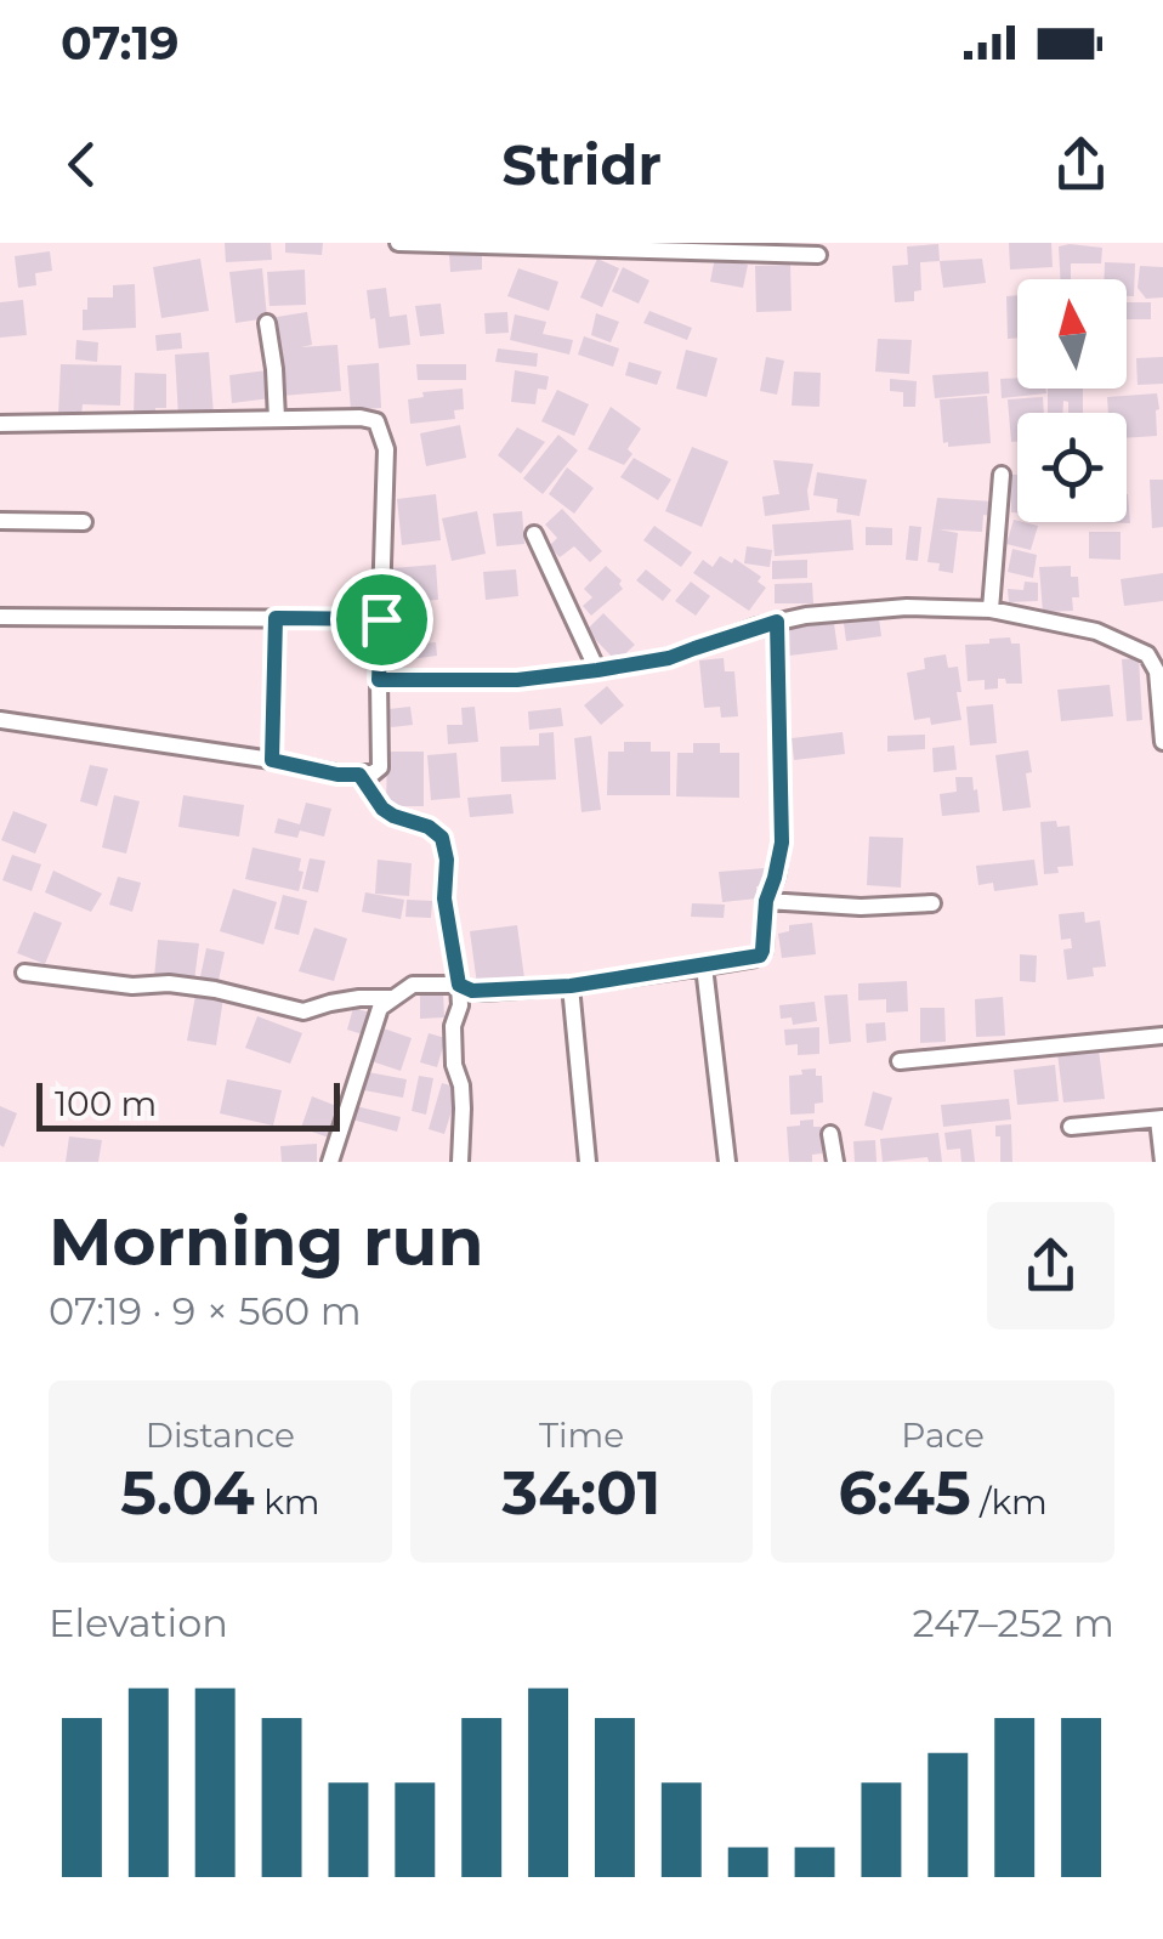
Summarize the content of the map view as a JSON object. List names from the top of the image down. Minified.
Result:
{"scale_bar":"100 m","north":"top","page":{"status":"07:19","header":"Stridr","scale":"100 m","heading":["Morning run","07:19 · 9 × 560 m"],"stats":[["Distance","5.04 km"],["Time","34:01"],["Pace","6:45 /km"]],"chart":["Elevation","247–252 m"]}}
